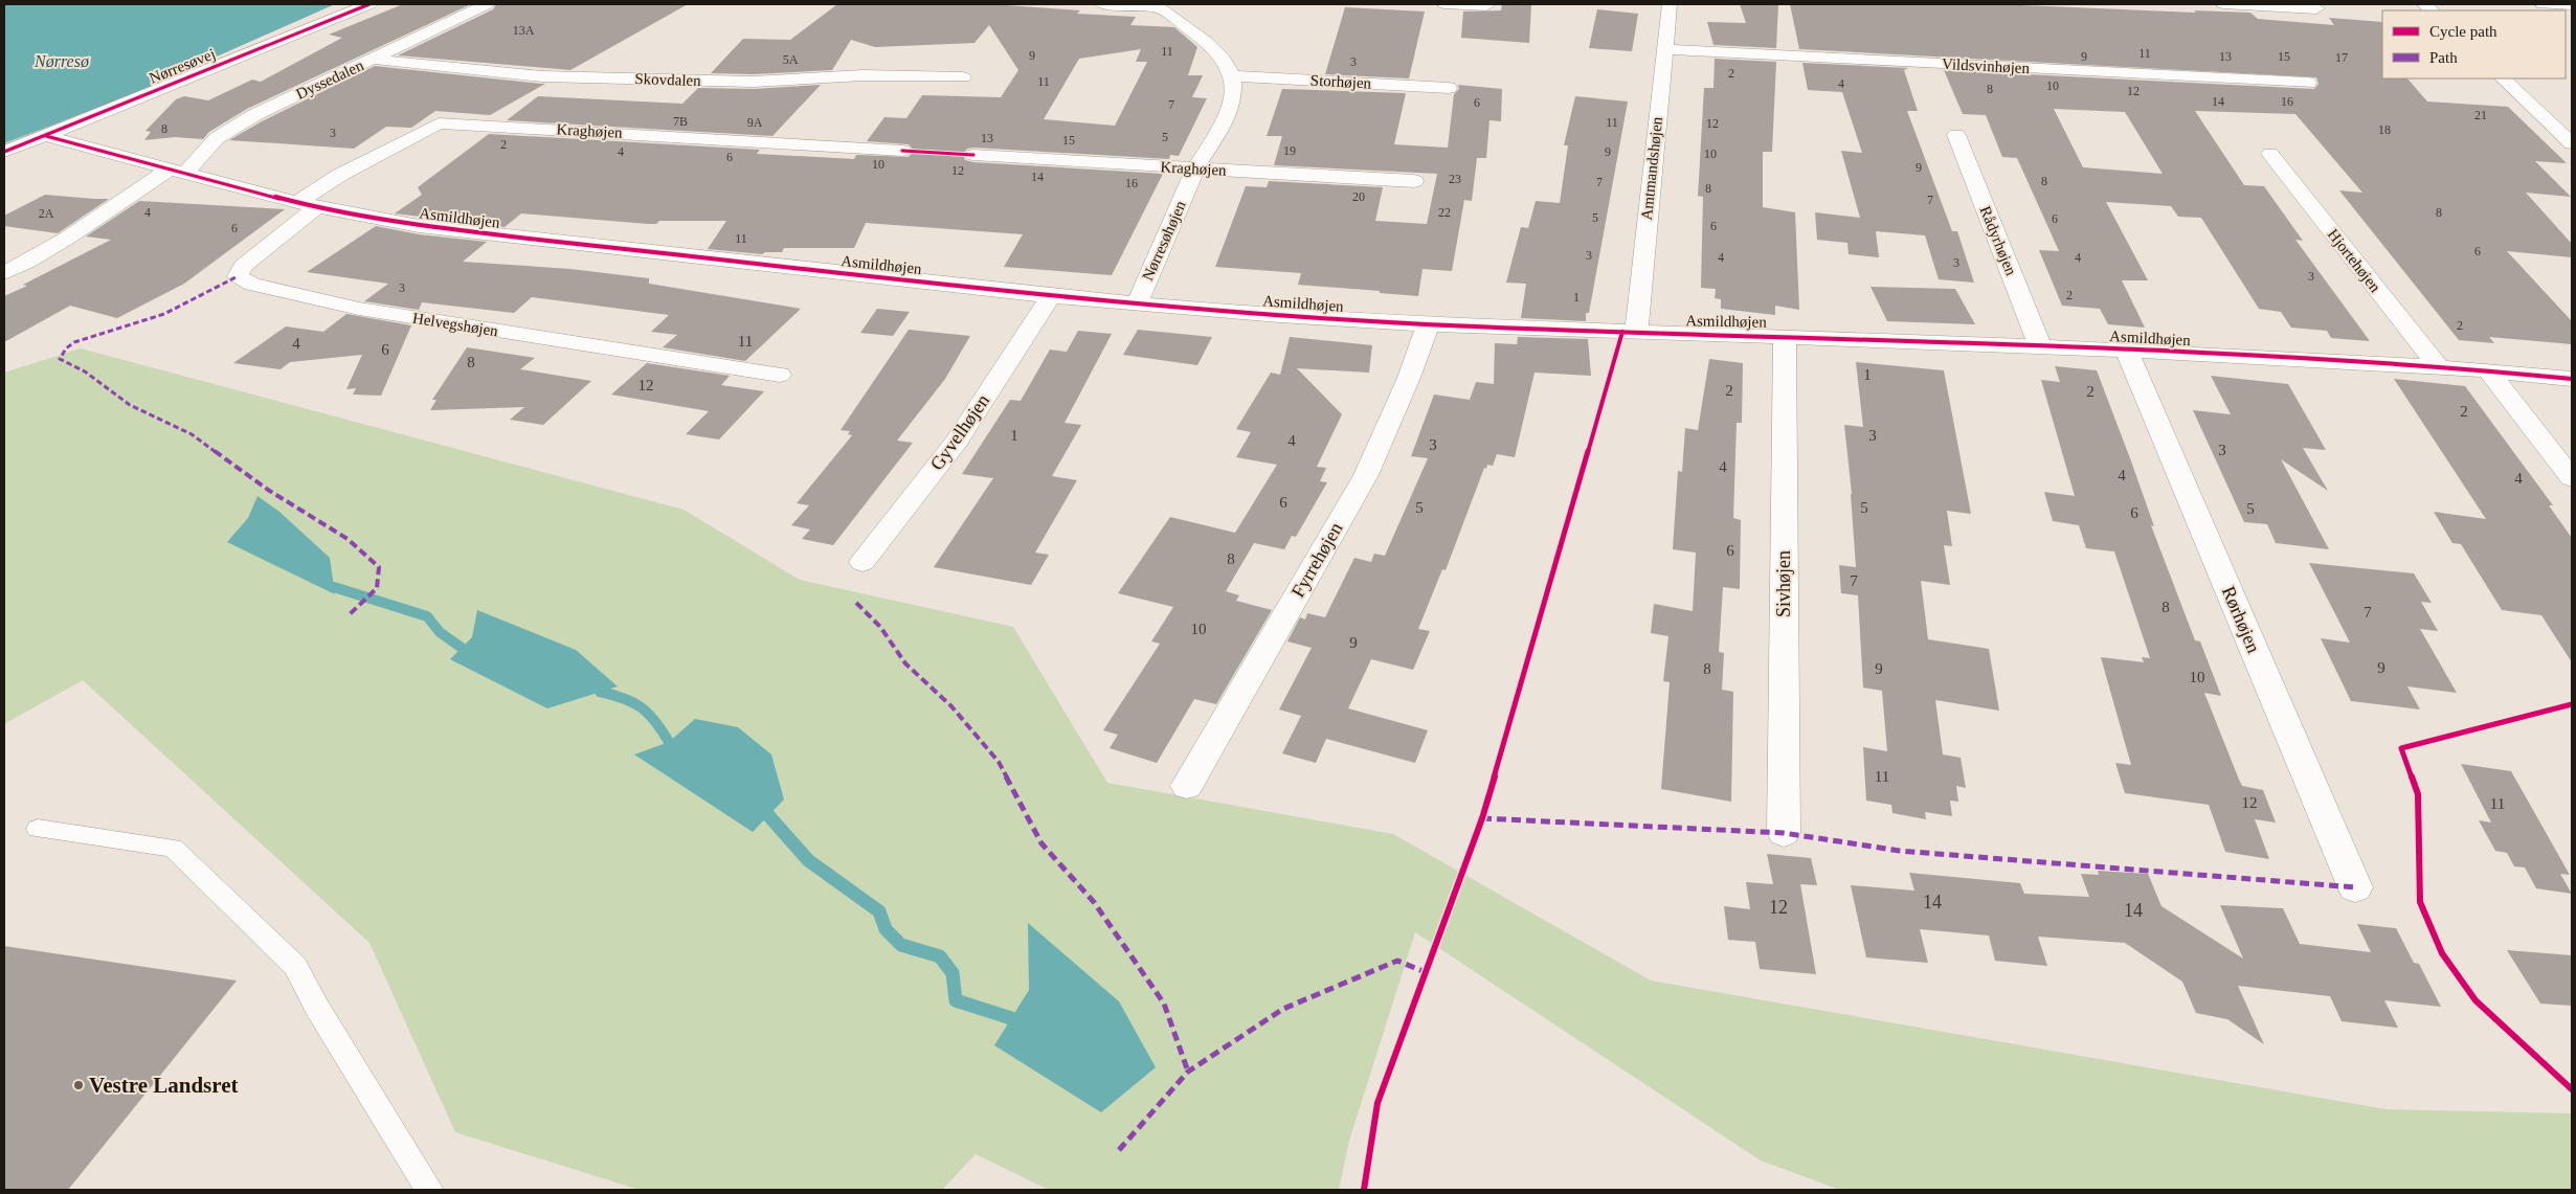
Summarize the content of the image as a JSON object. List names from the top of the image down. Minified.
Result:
{"streets":{"street":["Nørresøvej","Vildsvinhøjen","Dyssedalen","Skovdalen","Storhøjen","Kraghøjen","Amtmandshøjen","Asmildhøjen","Nørresøhøjen","Rådyrhøjen","Hjortehøjen","Helvegshøjen","Gyvelhøjen","Fyrrehøjen","Sivhøjen","Rørhøjen"]},"crossings":[["Nørresøvej","Asmildhøjen"],["Vildsvinhøjen","Amtmandshøjen"],["Dyssedalen","Skovdalen"],["Dyssedalen","Asmildhøjen"],["Storhøjen","Nørresøhøjen"],["Kraghøjen","Asmildhøjen"],["Kraghøjen","Nørresøhøjen"],["Kraghøjen","Helvegshøjen"],["Amtmandshøjen","Asmildhøjen"],["Asmildhøjen","Nørresøhøjen"],["Asmildhøjen","Rådyrhøjen"],["Asmildhøjen","Hjortehøjen"],["Asmildhøjen","Helvegshøjen"],["Asmildhøjen","Gyvelhøjen"],["Asmildhøjen","Fyrrehøjen"],["Asmildhøjen","Sivhøjen"],["Asmildhøjen","Rørhøjen"]],"water":["Nørresø"],"places":["Vestre Landsret"],"house_numbers":["13A","11","11","9","9","13","15","17","5A","3","2","11","4","10","8","12","14","16","6","7","21","7B","9A","11","12","8","18","3","5","13","15","2","19","4","9","10","6","10","9","12","14","23","8","7","16","8","20","7","4","22","8","2A","5","6","6","6","11","6","3","4","4","3","3","3","2","1","2","11","4","6","8","1","12","2","2","2","1","3","4","3","3","4","4","4","6","5","5","5","6","6","8","7","8","7","10","9","9","8","9","10","11","12","11","14","12","14"],"legend":["Cycle path","Path"]}
